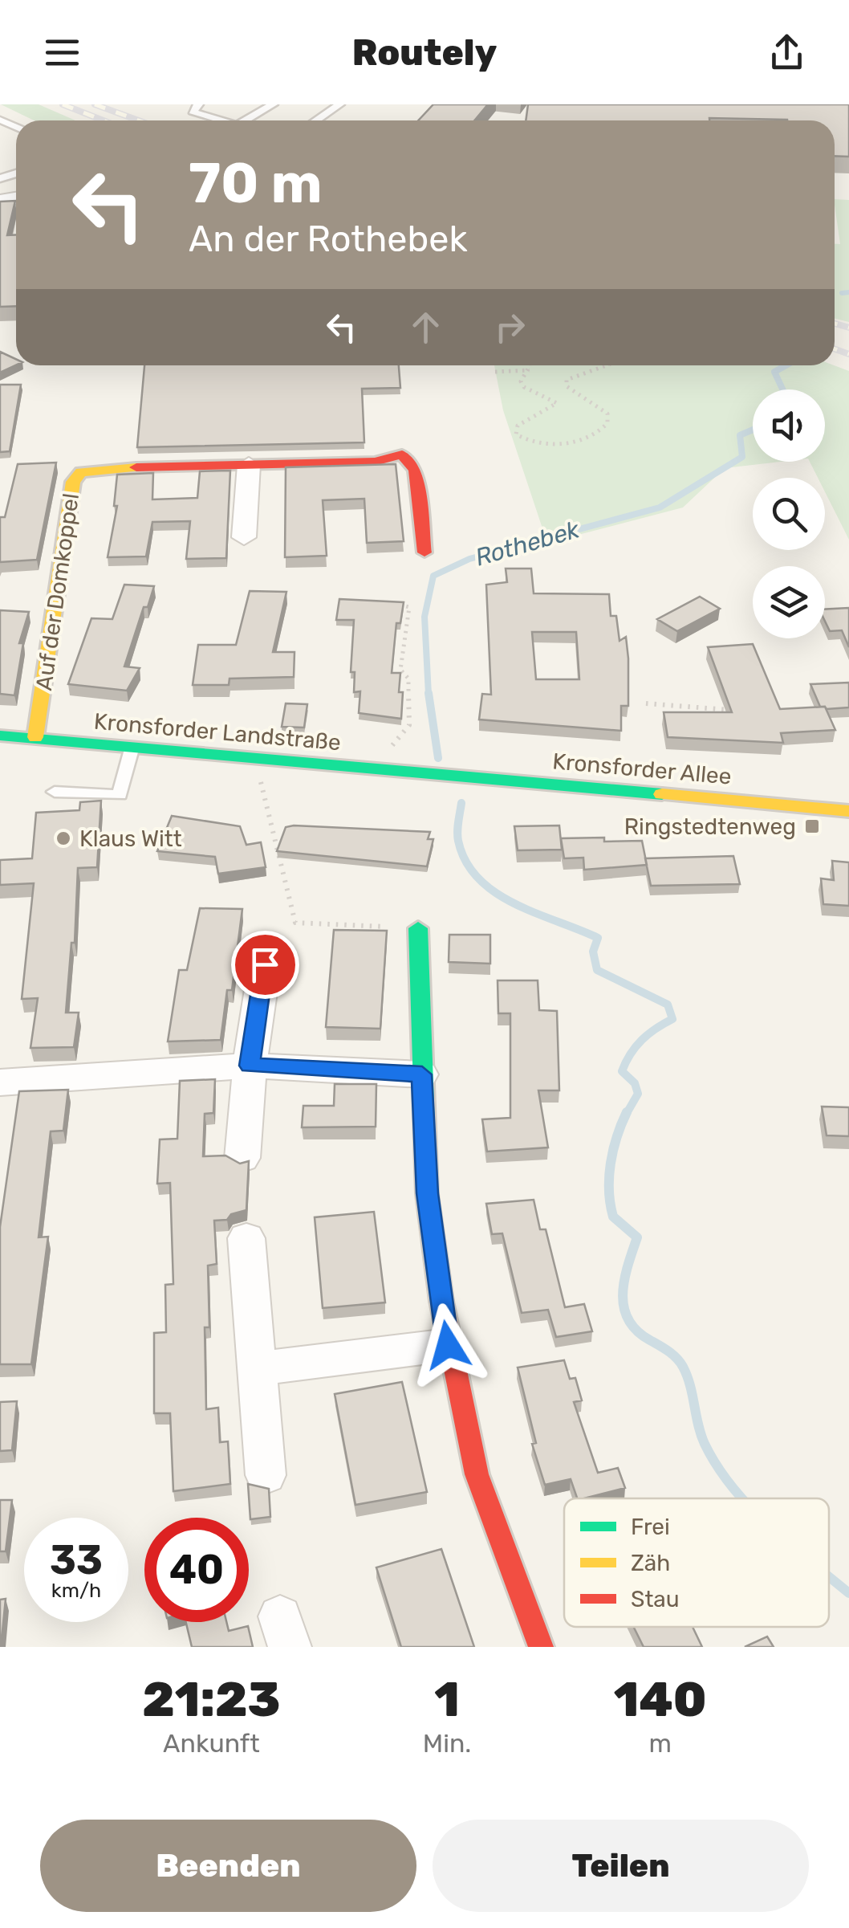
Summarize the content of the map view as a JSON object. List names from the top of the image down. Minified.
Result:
{"streets":{"street":["Auf der Domkoppel","Kronsforder Landstraße","Kronsforder Allee"]},"crossings":[["Auf der Domkoppel","Kronsforder Landstraße"],["Kronsforder Landstraße","Kronsforder Allee"]],"water":["Rothebek"],"places":{"transit":["Ringstedtenweg"],"other":["Klaus Witt"]},"legend":["Frei","Zäh","Stau"],"page":{"header":"Routely","turn":["70 m","An der Rothebek"],"speed":"33 km/h","limit":"40","eta":["21:23","Ankunft","1","Min.","140","m"],"buttons":["Beenden","Teilen"]}}
